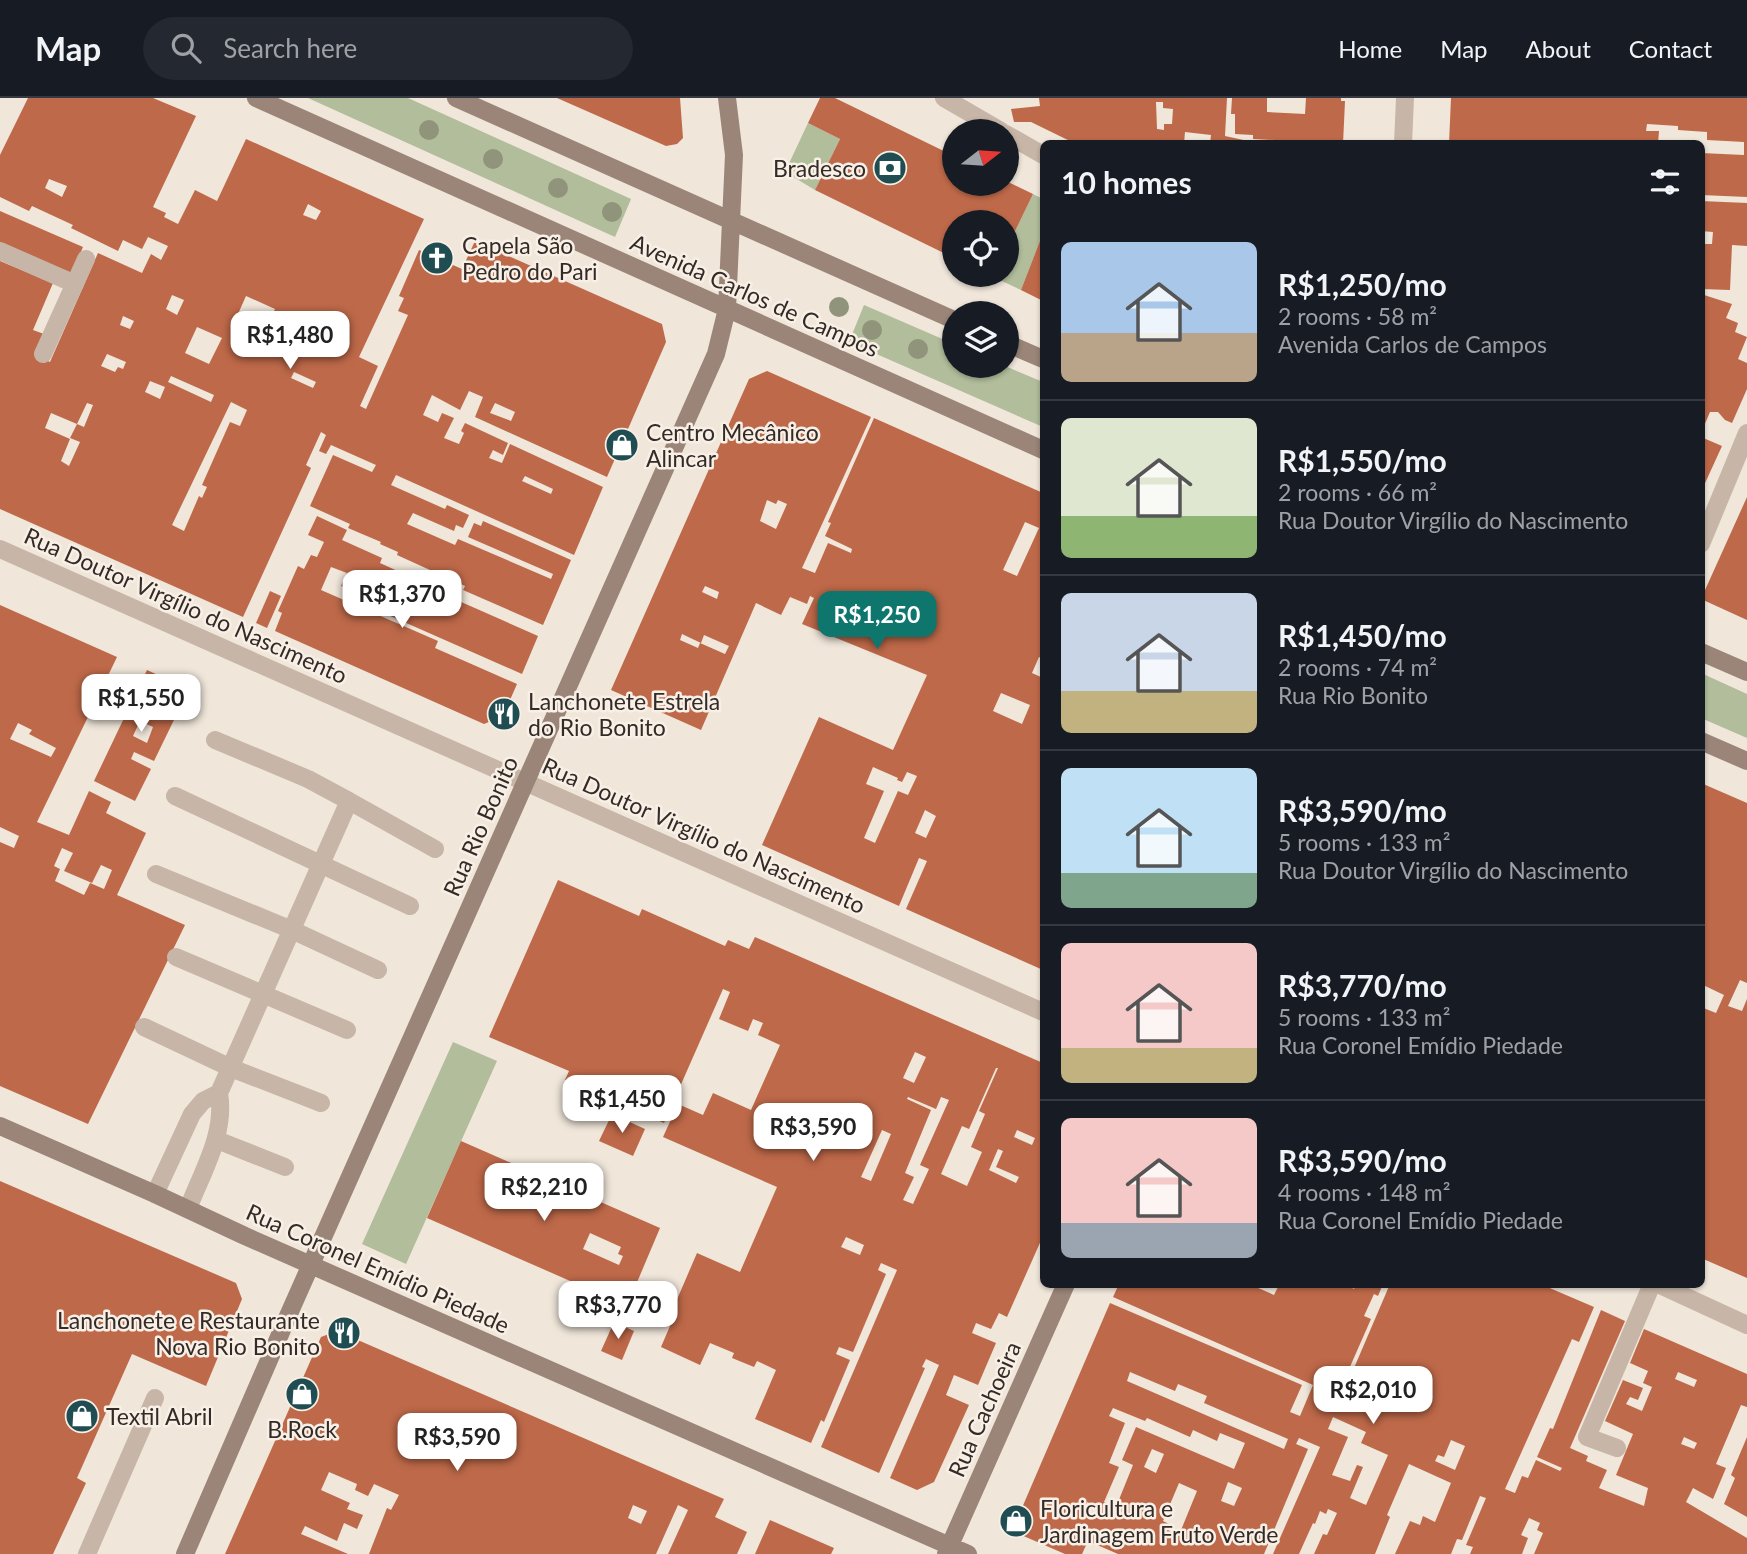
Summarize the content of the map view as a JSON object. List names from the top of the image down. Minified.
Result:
{"streets":{"street":["Avenida Carlos de Campos","Rua Doutor Virgílio do Nascimento","Rua Rio Bonito","Rua Coronel Emídio Piedade","Rua Cachoeira"]},"crossings":[["Avenida Carlos de Campos","Rua Rio Bonito"],["Rua Doutor Virgílio do Nascimento","Rua Rio Bonito"],["Rua Rio Bonito","Rua Coronel Emídio Piedade"],["Rua Coronel Emídio Piedade","Rua Cachoeira"]],"places":{"bank":["Bradesco"],"church":["Capela São Pedro do Pari"],"shop":["Centro Mecânico Alincar","B.Rock","Textil Abril","Floricultura e Jardinagem Fruto Verde"],"restaurant":["Lanchonete Estrela do Rio Bonito","Lanchonete e Restaurante Nova Rio Bonito"]},"north":"right","page":{"header":"Map","search":"Search here","nav":["Home","Map","About","Contact"],"heading":"10 homes","list":[{"name":"R$1,250/mo","note":"2 rooms · 58 m² · Avenida Carlos de Campos"},{"name":"R$1,550/mo","note":"2 rooms · 66 m² · Rua Doutor Virgílio do Nascimento"},{"name":"R$1,450/mo","note":"2 rooms · 74 m² · Rua Rio Bonito"},{"name":"R$3,590/mo","note":"5 rooms · 133 m² · Rua Doutor Virgílio do Nascimento"},{"name":"R$3,770/mo","note":"5 rooms · 133 m² · Rua Coronel Emídio Piedade"},{"name":"R$3,590/mo","note":"4 rooms · 148 m² · Rua Coronel Emídio Piedade"}],"price":["R$1,480","R$1,370","R$1,250","R$1,550","R$1,450","R$3,590","R$2,210","R$3,770","R$2,010","R$3,590"]}}
